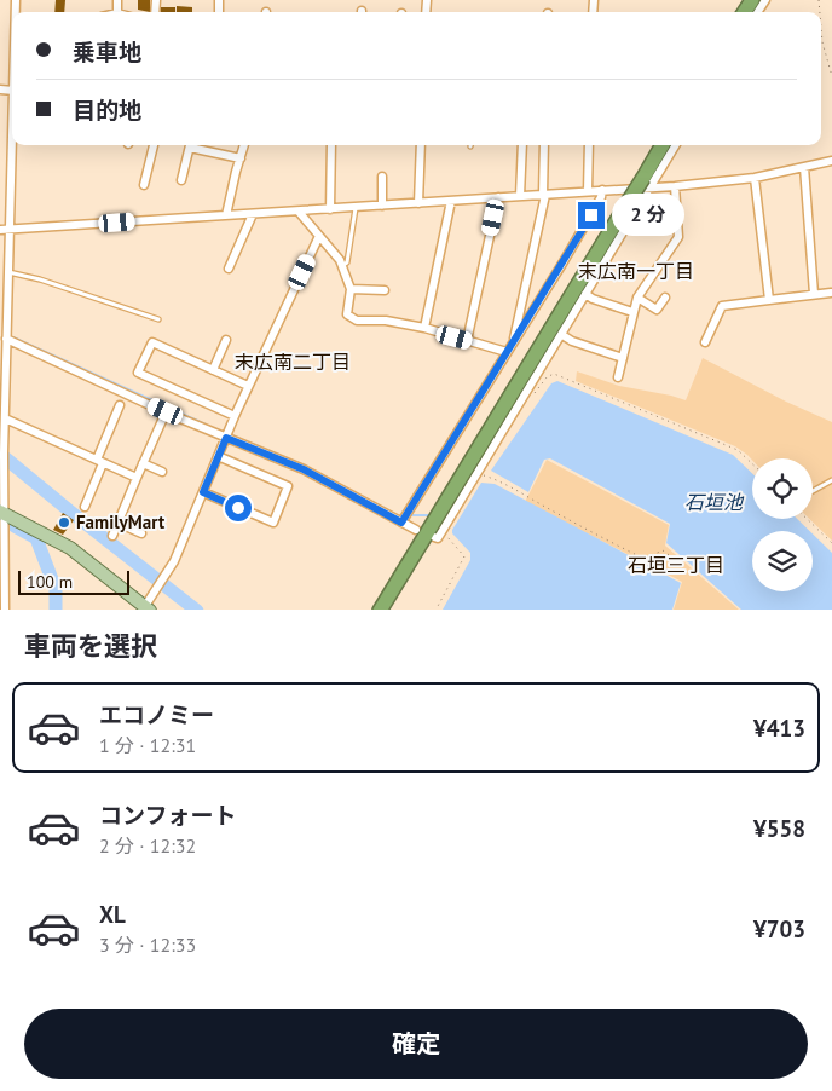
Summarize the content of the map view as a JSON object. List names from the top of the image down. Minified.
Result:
{"districts":["末広南一丁目","末広南二丁目","石垣三丁目"],"water":["石垣池"],"places":["FamilyMart"],"scale_bar":"100 m","page":{"banner":["乗車地","目的地"],"bubble":"2 分","scale":"100 m","heading":"車両を選択","list":[{"name":"エコノミー","note":"1 分 · 12:31","value":"¥413"},{"name":"コンフォート","note":"2 分 · 12:32","value":"¥558"},{"name":"XL","note":"3 分 · 12:33","value":"¥703"}],"buttons":"確定"}}
